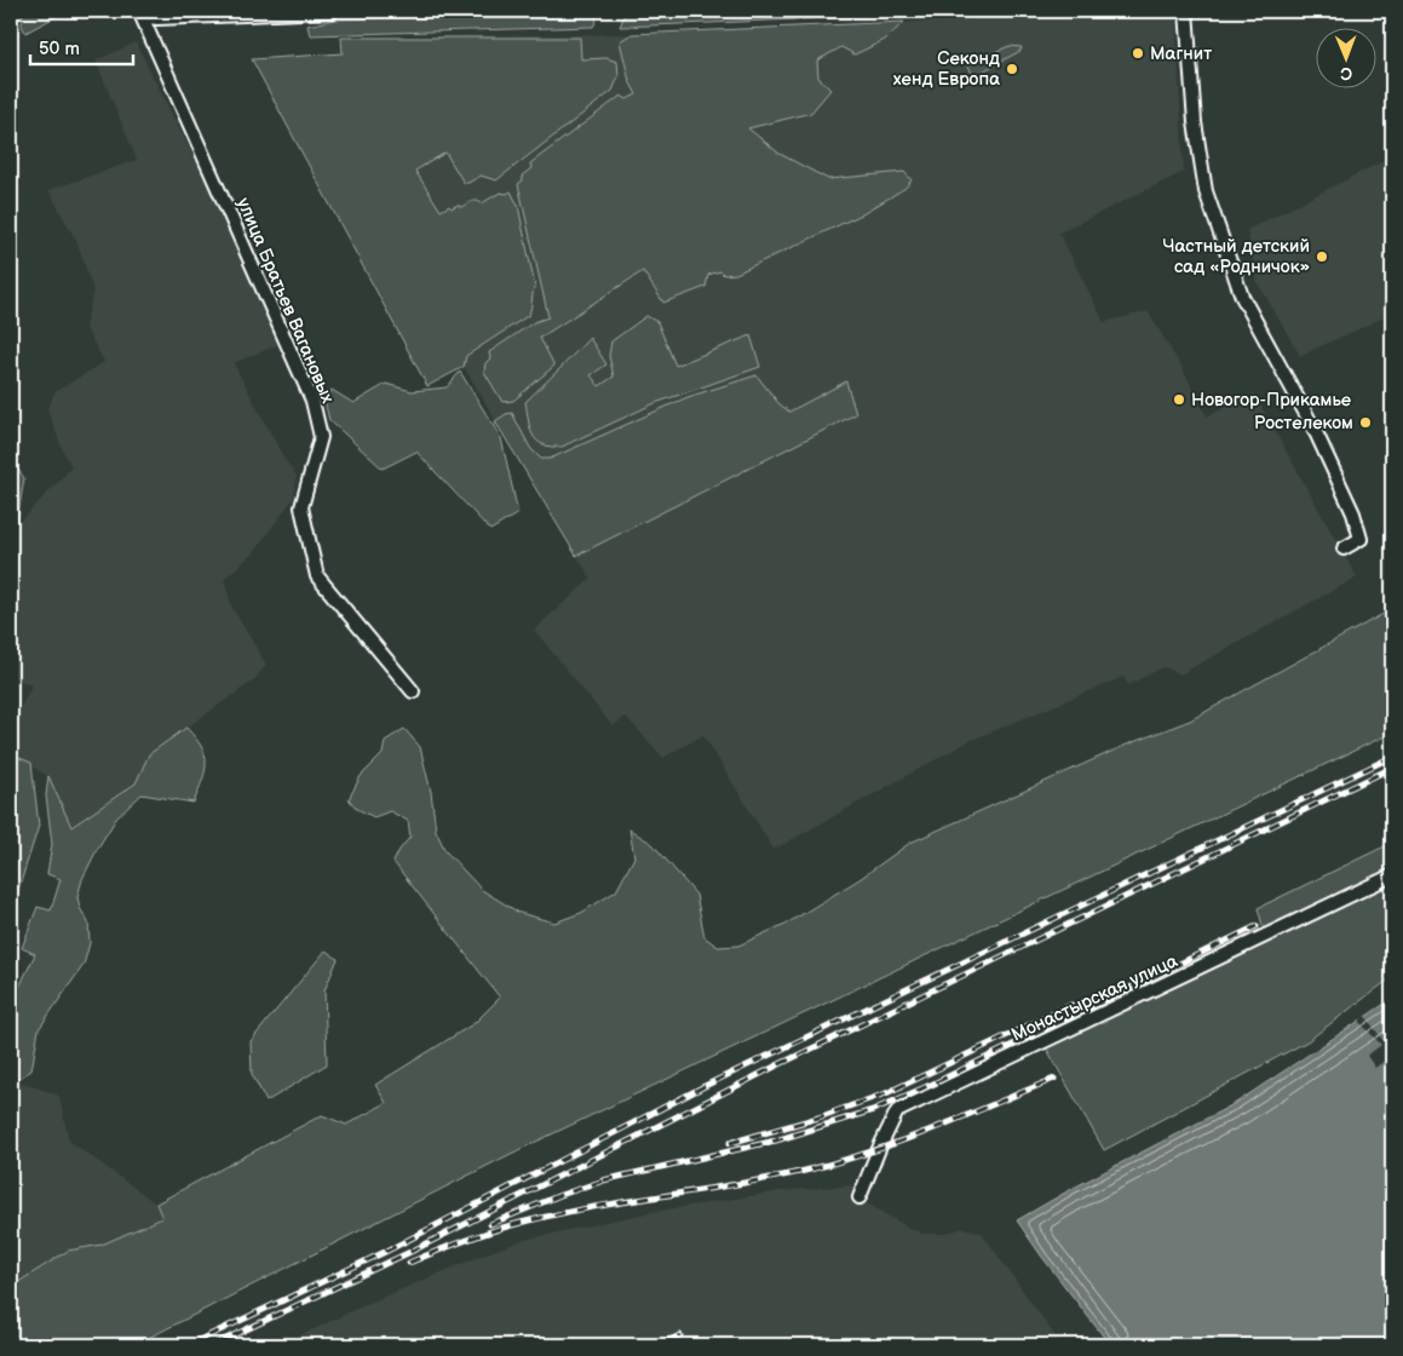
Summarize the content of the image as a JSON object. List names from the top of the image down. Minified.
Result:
{"streets":{"street":["улица Братьев Вагановых","Монастырская улица"]},"places":["Магнит","Секонд хенд Европа","Частный детский сад «Родничок»","Новогор-Прикамье","Ростелеком"],"scale_bar":"50 m","north":"bottom"}
